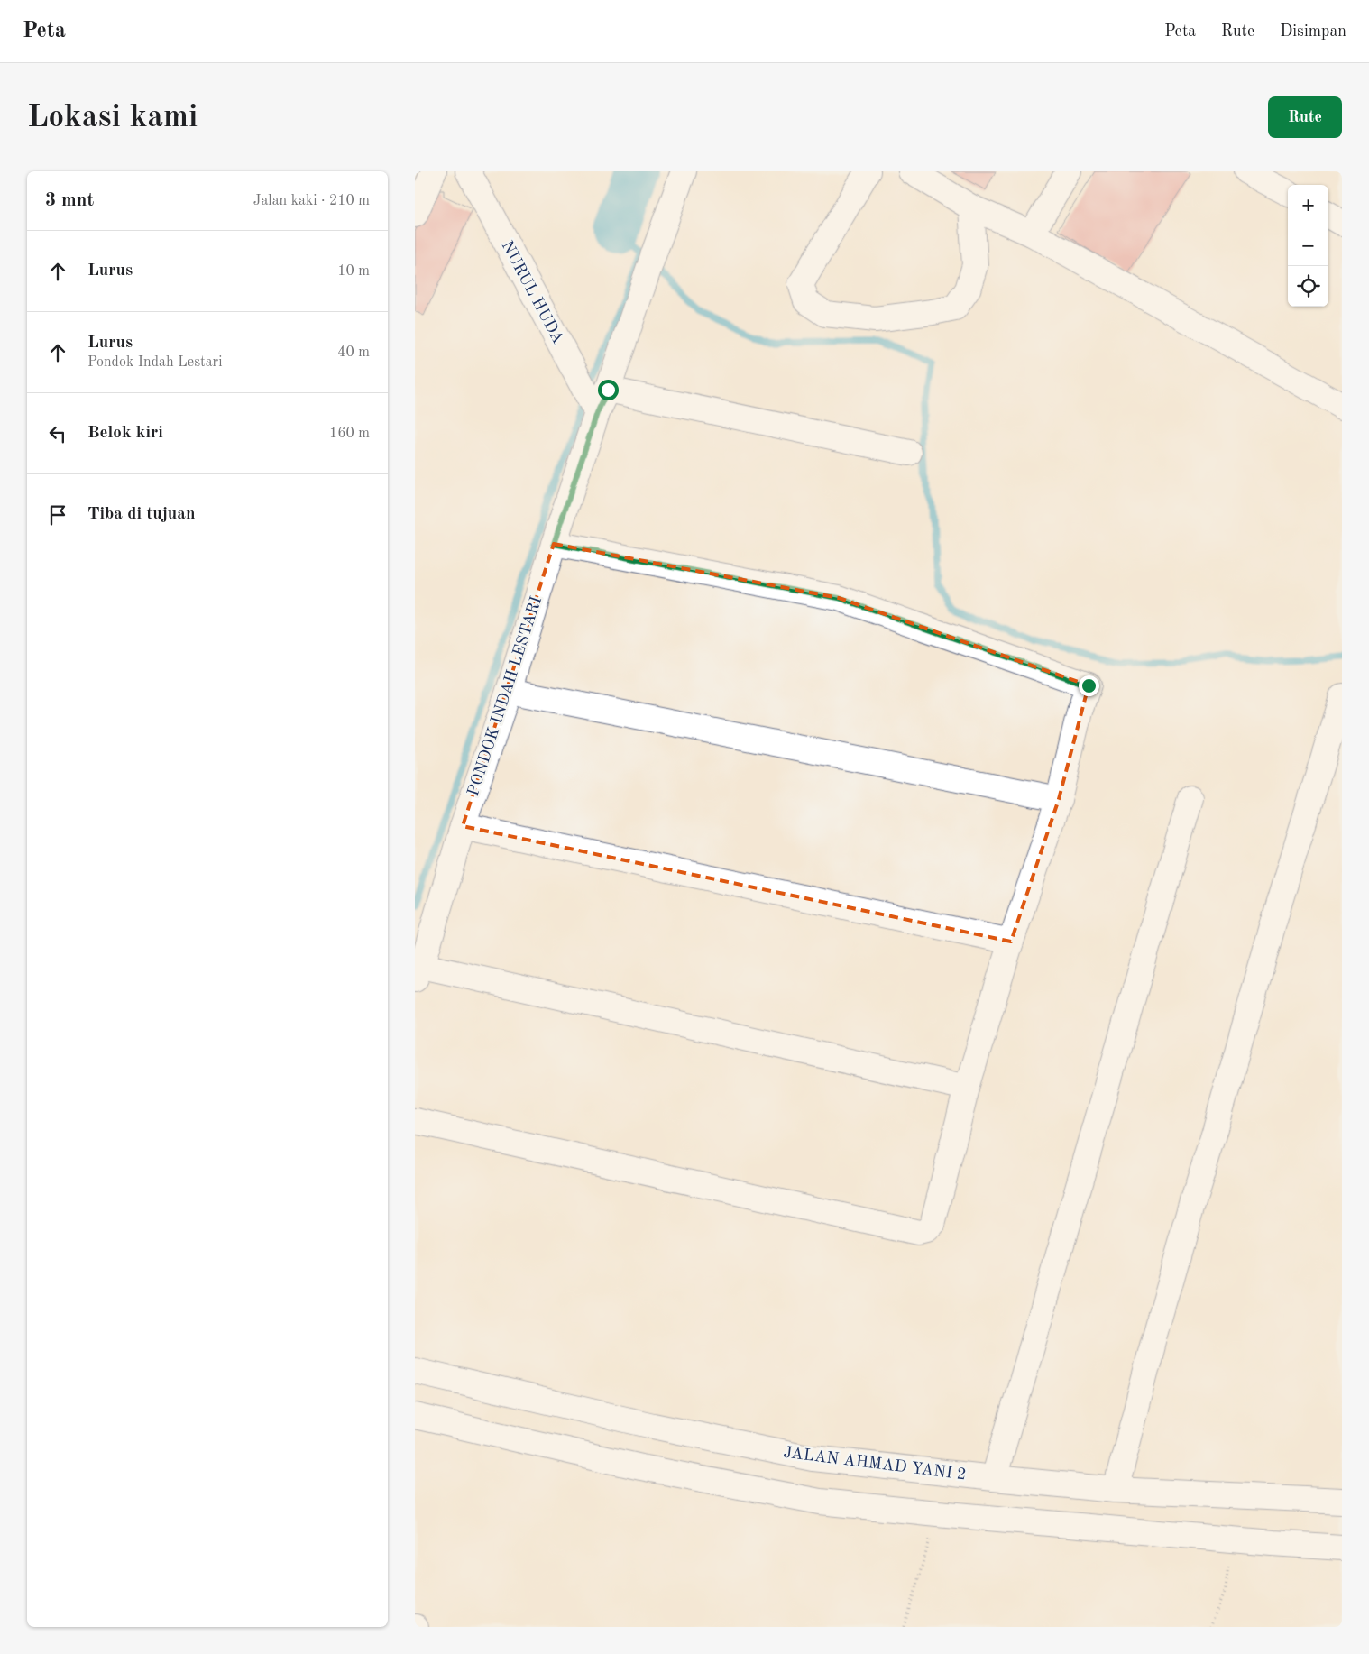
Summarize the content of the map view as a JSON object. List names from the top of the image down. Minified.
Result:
{"streets":{"main road":["NURUL HUDA","PONDOK INDAH LESTARI","JALAN AHMAD YANI 2"]},"crossings":[["NURUL HUDA","PONDOK INDAH LESTARI"]],"page":{"header":"Peta","nav":["Peta","Rute","Disimpan"],"buttons":"Rute","title":"Lokasi kami","heading":["3 mnt","Jalan kaki · 210 m"],"map_buttons":["+","−"],"list":[["Lurus","10 m"],["Lurus","Pondok Indah Lestari","40 m"],["Belok kiri","160 m"],"Tiba di tujuan"]}}
